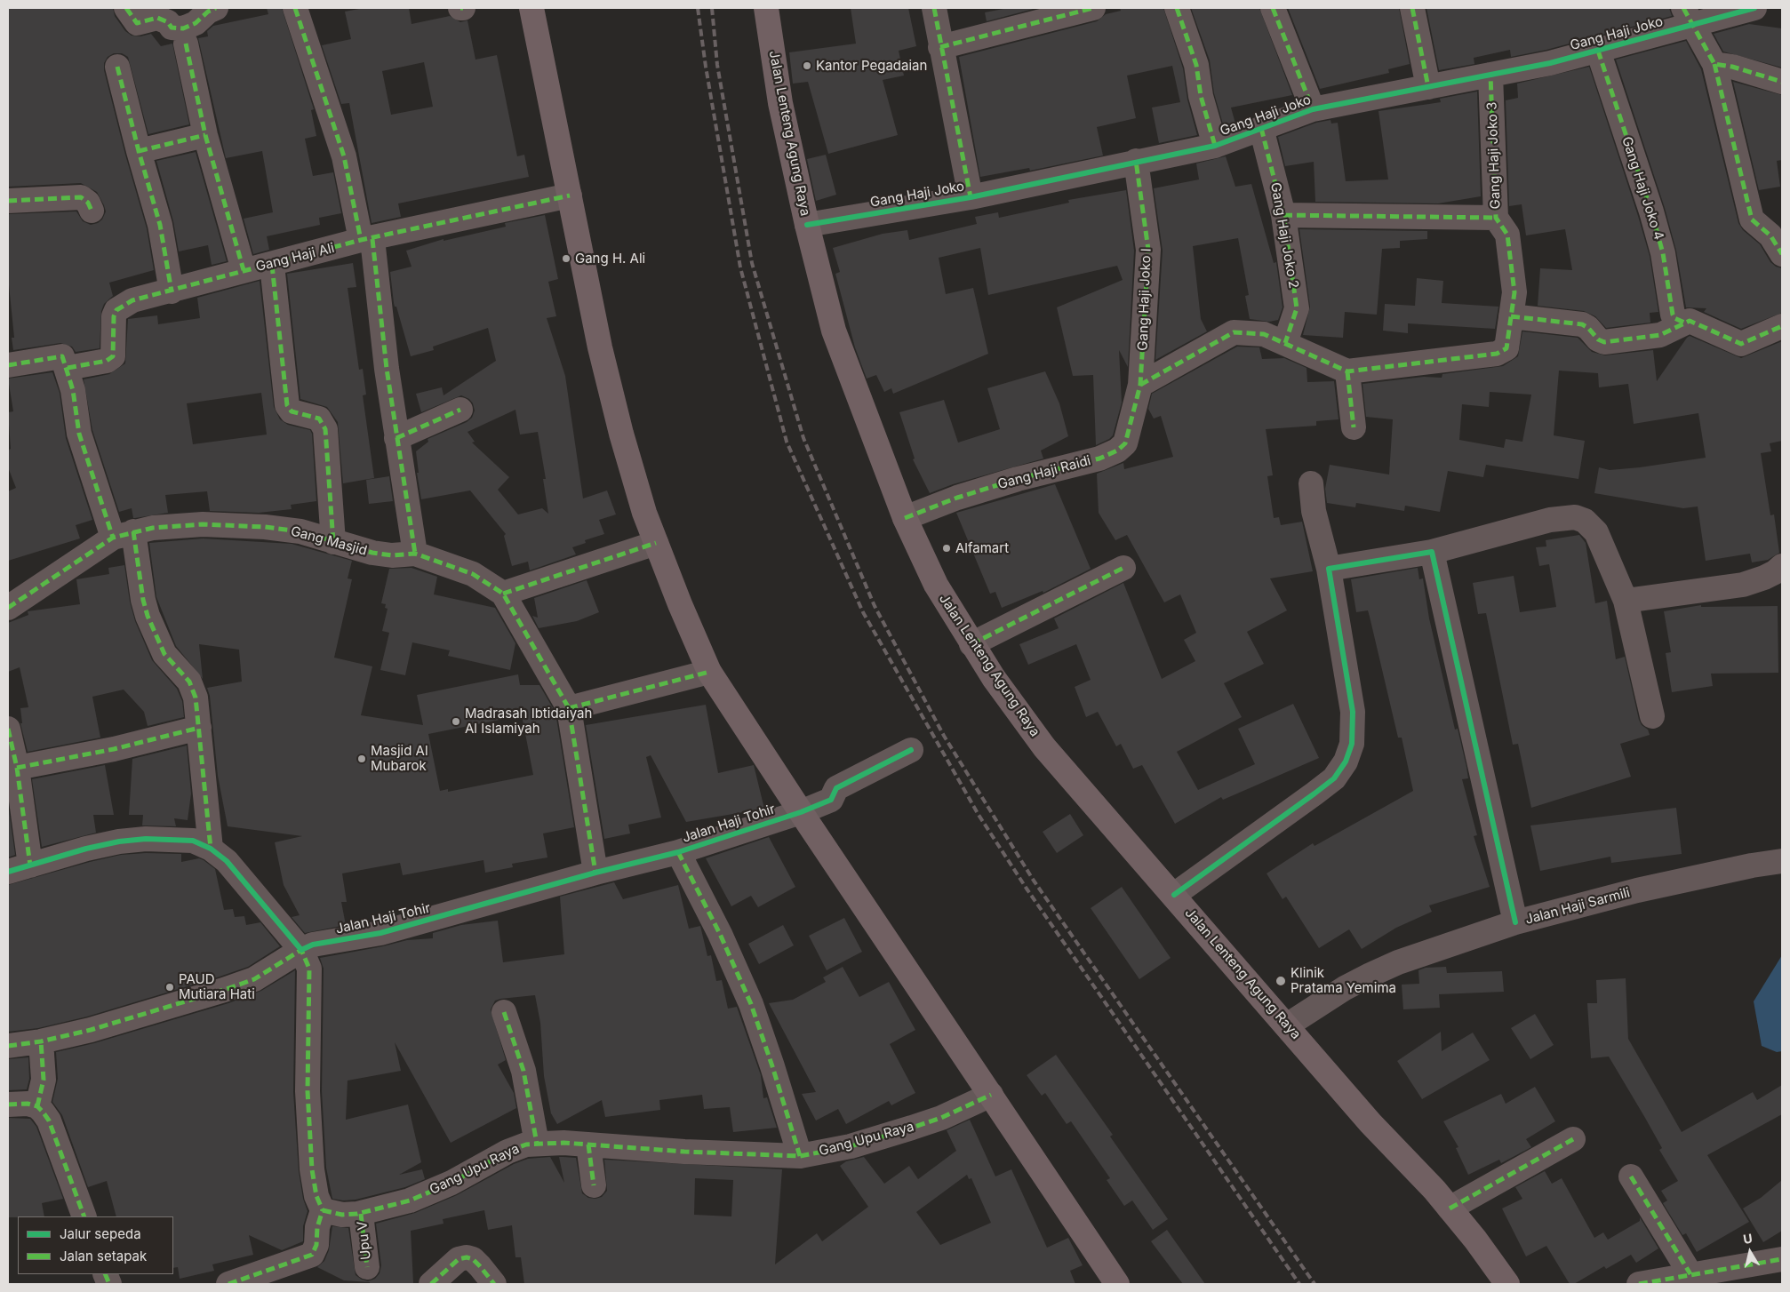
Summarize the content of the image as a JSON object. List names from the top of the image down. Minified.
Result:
{"streets":{"main road":["Jalan Lenteng Agung Raya"],"street":["Gang Haji Joko","Gang Haji Joko 3","Gang Haji Joko 4","Gang Haji Joko 2","Gang Haji Ali","Gang Haji Joko I","Gang Haji Raidi","Gang Masjid","Jalan Haji Tohir","Jalan Haji Sarmili","Gang Upu Raya","Upu V"]},"crossings":[["Gang Haji Joko","Jalan Lenteng Agung Raya"],["Gang Haji Joko","Gang Haji Joko 3"],["Gang Haji Joko","Gang Haji Joko 4"],["Gang Haji Joko","Gang Haji Joko 2"],["Gang Haji Joko","Gang Haji Joko I"],["Jalan Lenteng Agung Raya","Gang Haji Raidi"],["Jalan Lenteng Agung Raya","Jalan Haji Sarmili"],["Gang Haji Joko I","Gang Haji Raidi"],["Gang Upu Raya","Upu V"]],"places":["Kantor Pegadaian","Gang H. Ali","Alfamart","Madrasah Ibtidaiyah Al Islamiyah","Masjid Al Mubarok","Klinik Pratama Yemima","PAUD Mutiara Hati"],"legend":["Jalur sepeda","Jalan setapak"],"north":"top"}
